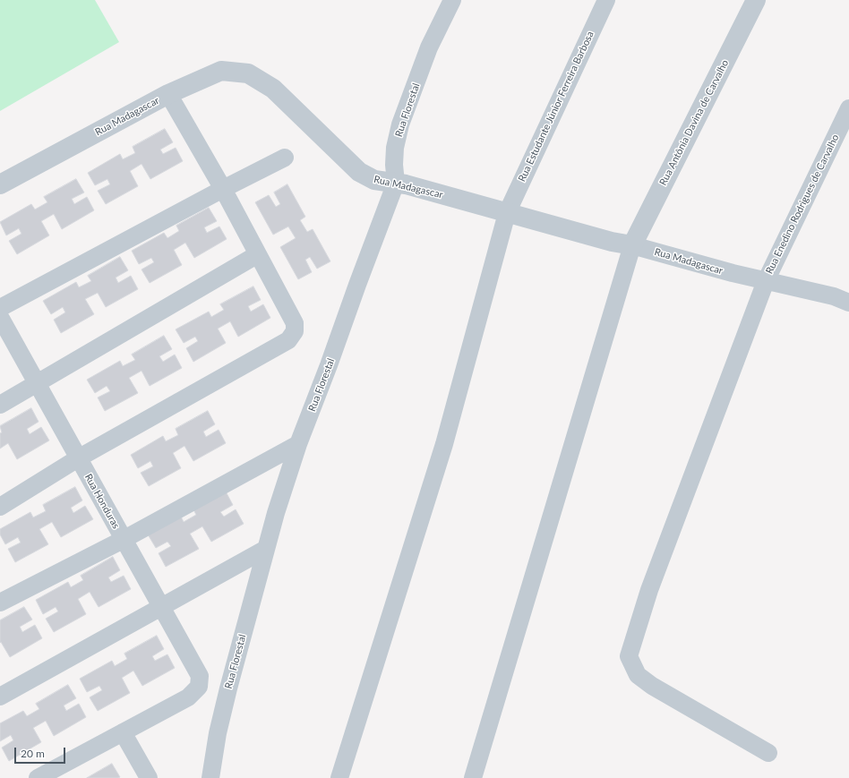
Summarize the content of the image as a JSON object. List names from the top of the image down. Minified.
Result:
{"streets":{"street":["Rua Estudante Júnior Ferreira Barbosa","Rua Florestal","Rua Madagascar","Rua Antônia Davina de Carvalho","Rua Enedino Rodrigues de Carvalho","Rua Honduras"]},"crossings":[["Rua Estudante Júnior Ferreira Barbosa","Rua Madagascar"],["Rua Florestal","Rua Madagascar"],["Rua Madagascar","Rua Antônia Davina de Carvalho"],["Rua Madagascar","Rua Enedino Rodrigues de Carvalho"]],"scale_bar":"20 m"}
